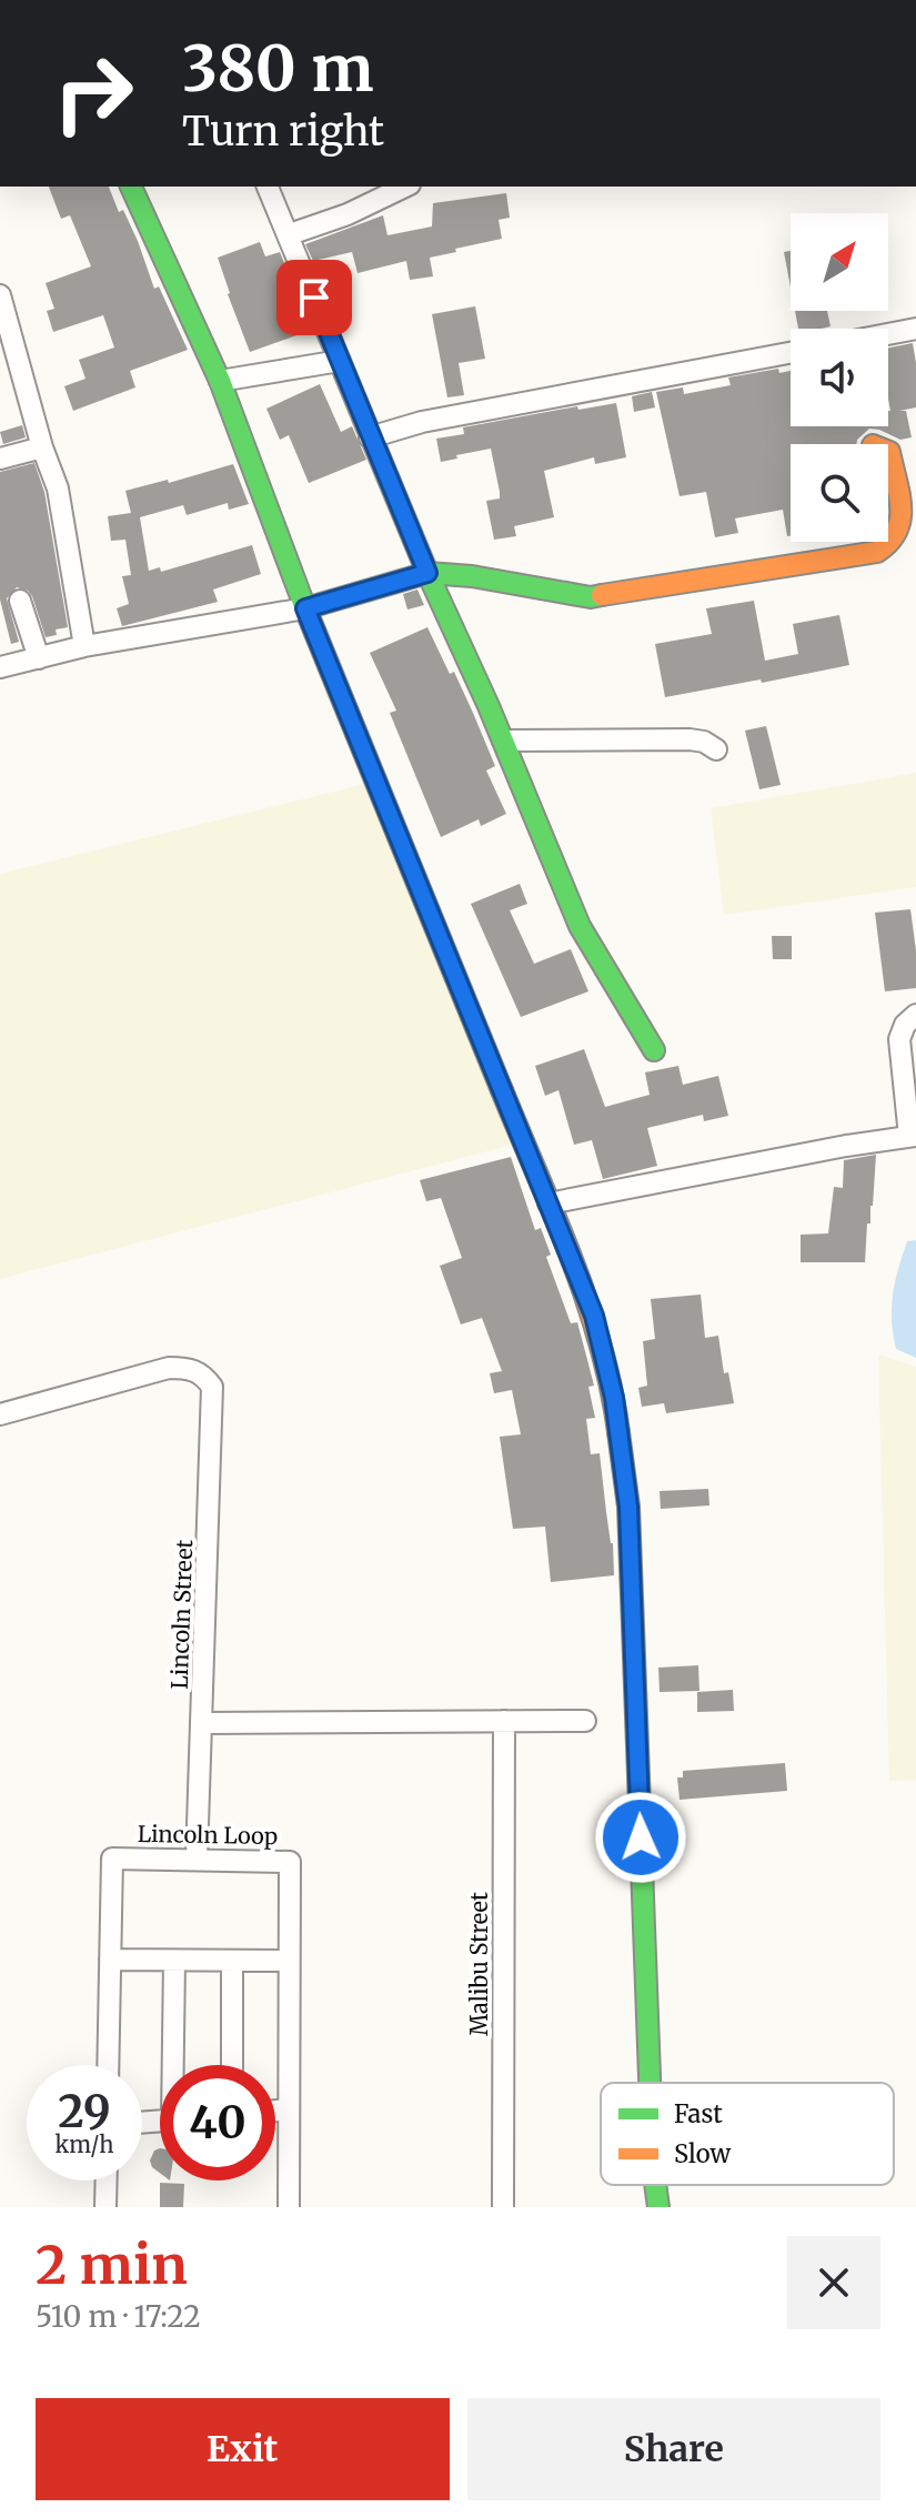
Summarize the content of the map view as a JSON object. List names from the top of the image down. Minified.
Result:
{"streets":{"street":["Lincoln Street","Lincoln Loop","Malibu Street"]},"crossings":[["Lincoln Street","Lincoln Loop"]],"legend":["Fast","Slow"],"north":"top right","page":{"turn":["380 m","Turn right"],"speed":"29 km/h","limit":"40","heading":["2 min","510 m · 17:22"],"buttons":["Exit","Share"]}}
